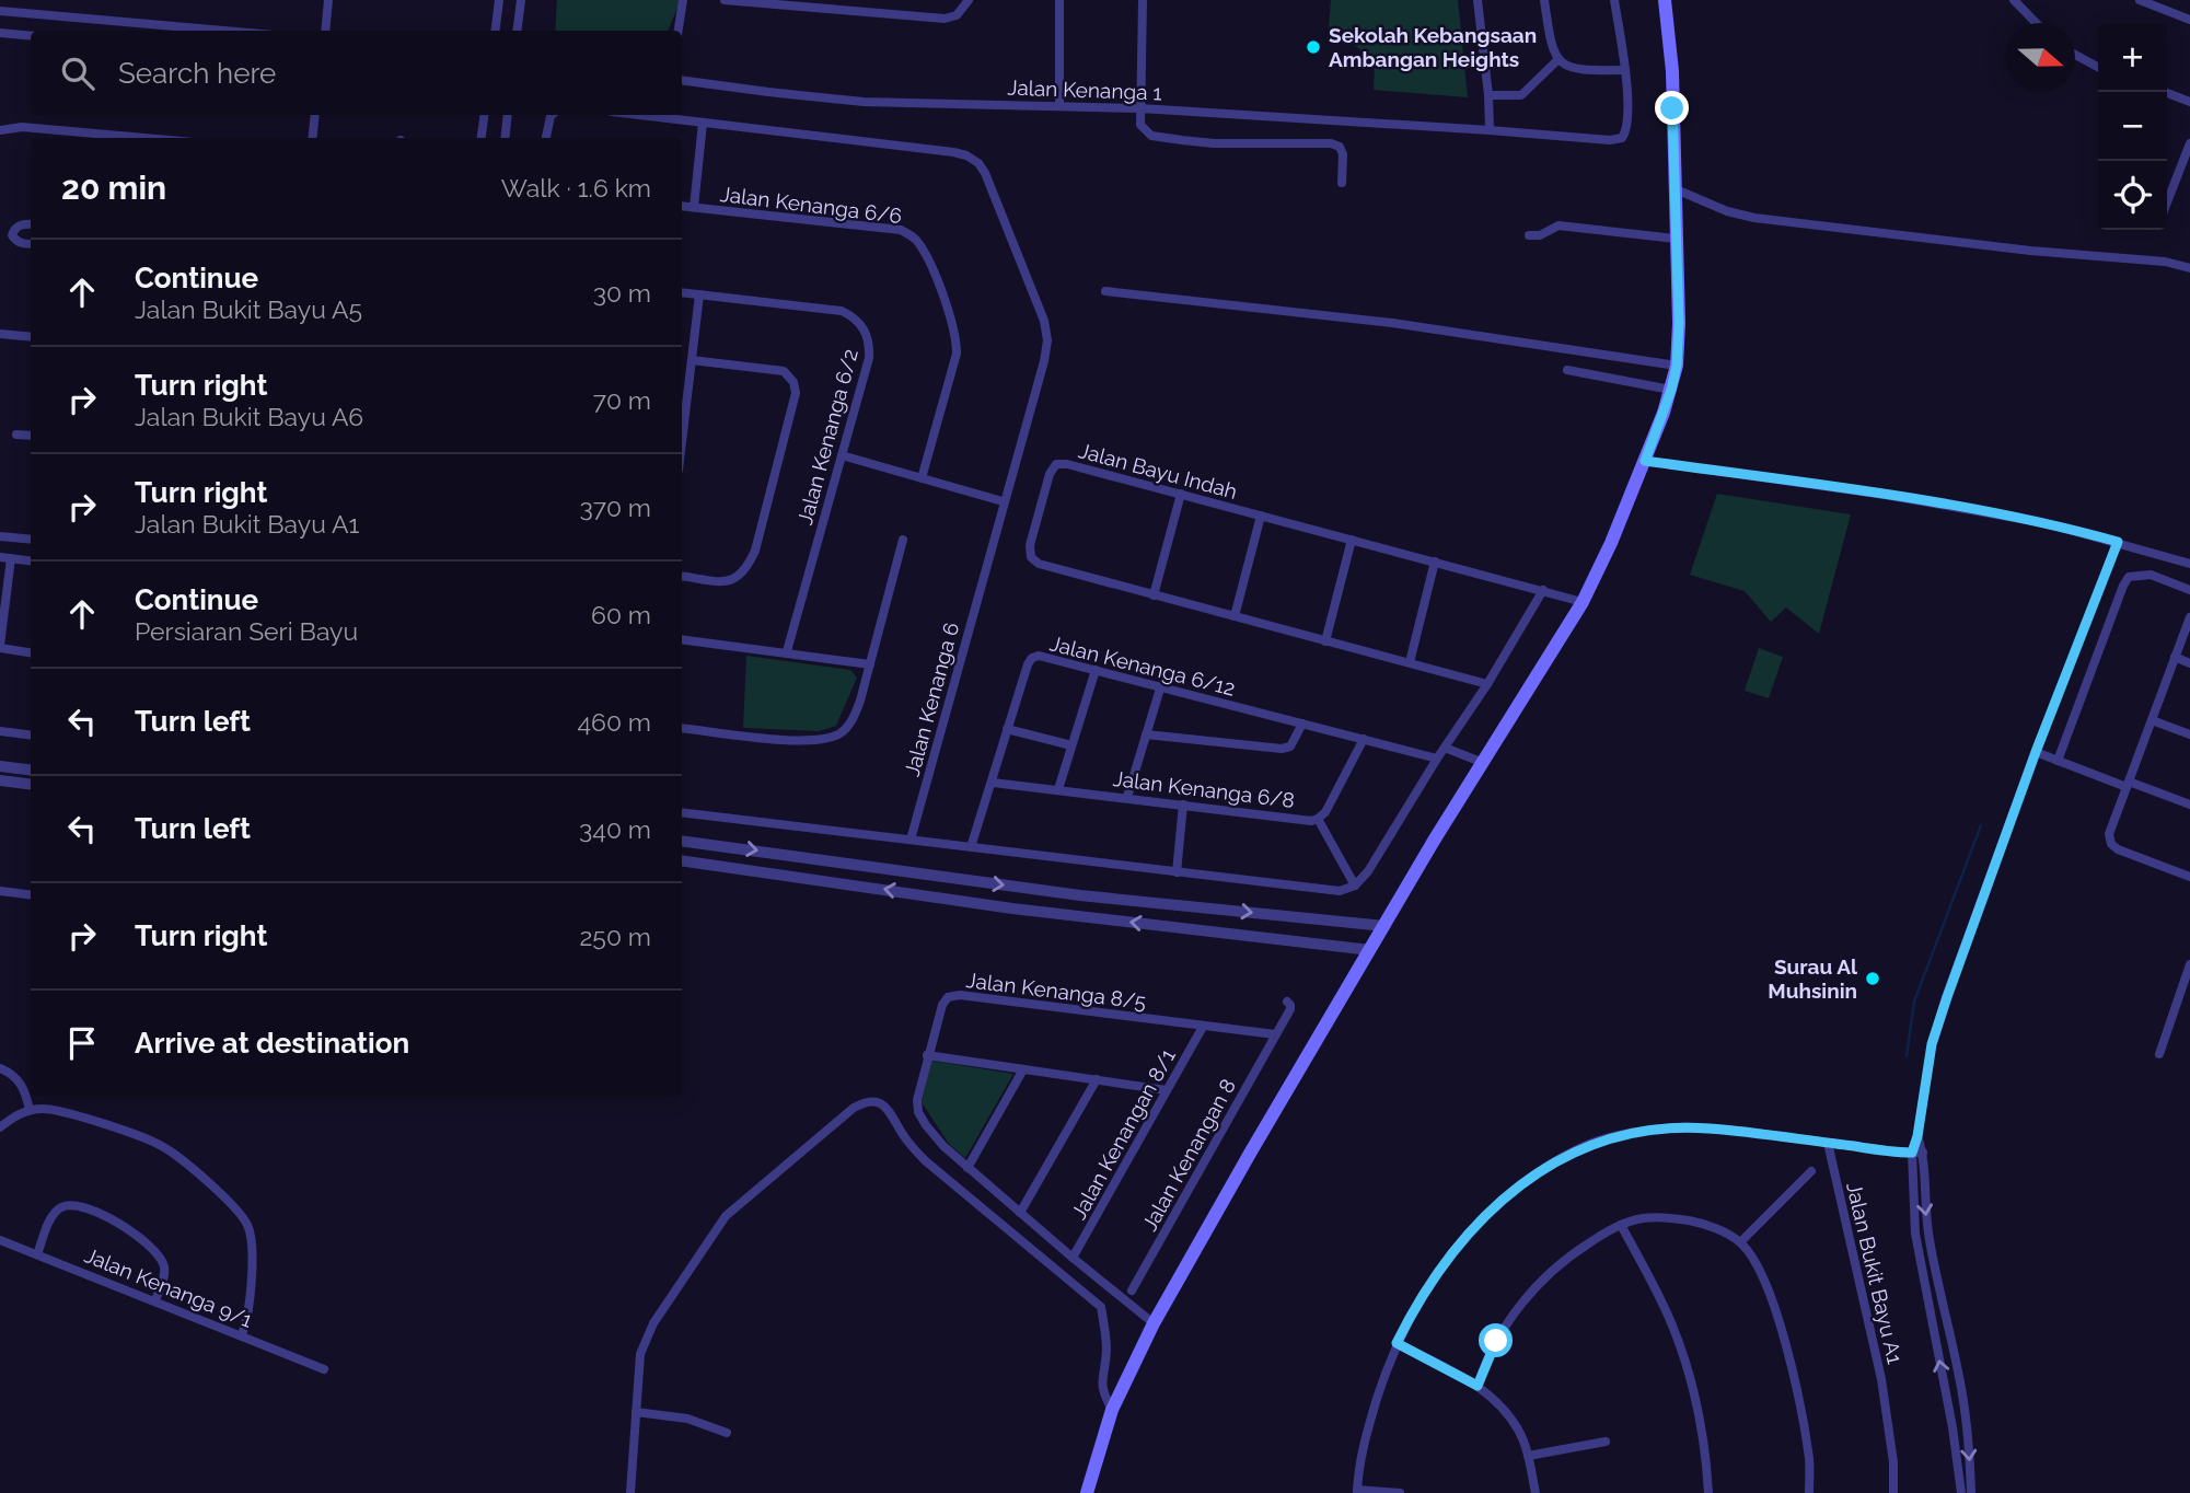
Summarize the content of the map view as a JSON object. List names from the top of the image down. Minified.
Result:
{"streets":{"street":["Jalan Kenanga 1","Jalan Kenanga 6/6","Jalan Kenanga 6/2","Jalan Bayu Indah","Jalan Kenanga 6/12","Jalan Kenanga 6","Jalan Kenanga 6/8","Jalan Kenanga 8/5","Jalan Kenangan 8/1","Jalan Kenangan 8","Jalan Bukit Bayu A1","Jalan Kenanga 9/1"]},"crossings":[["Jalan Kenanga 6/12","Jalan Kenanga 6/8"],["Jalan Kenanga 8/5","Jalan Kenangan 8/1"],["Jalan Kenanga 8/5","Jalan Kenangan 8"]],"places":["Sekolah Kebangsaan Ambangan Heights","Surau Al Muhsinin"],"north":"right","page":{"map_buttons":["+","−"],"search":"Search here","heading":["20 min","Walk · 1.6 km"],"list":[["Continue","Jalan Bukit Bayu A5","30 m"],["Turn right","Jalan Bukit Bayu A6","70 m"],["Turn right","Jalan Bukit Bayu A1","370 m"],["Continue","Persiaran Seri Bayu","60 m"],["Turn left","460 m"],["Turn left","340 m"],["Turn right","250 m"],"Arrive at destination"]}}
